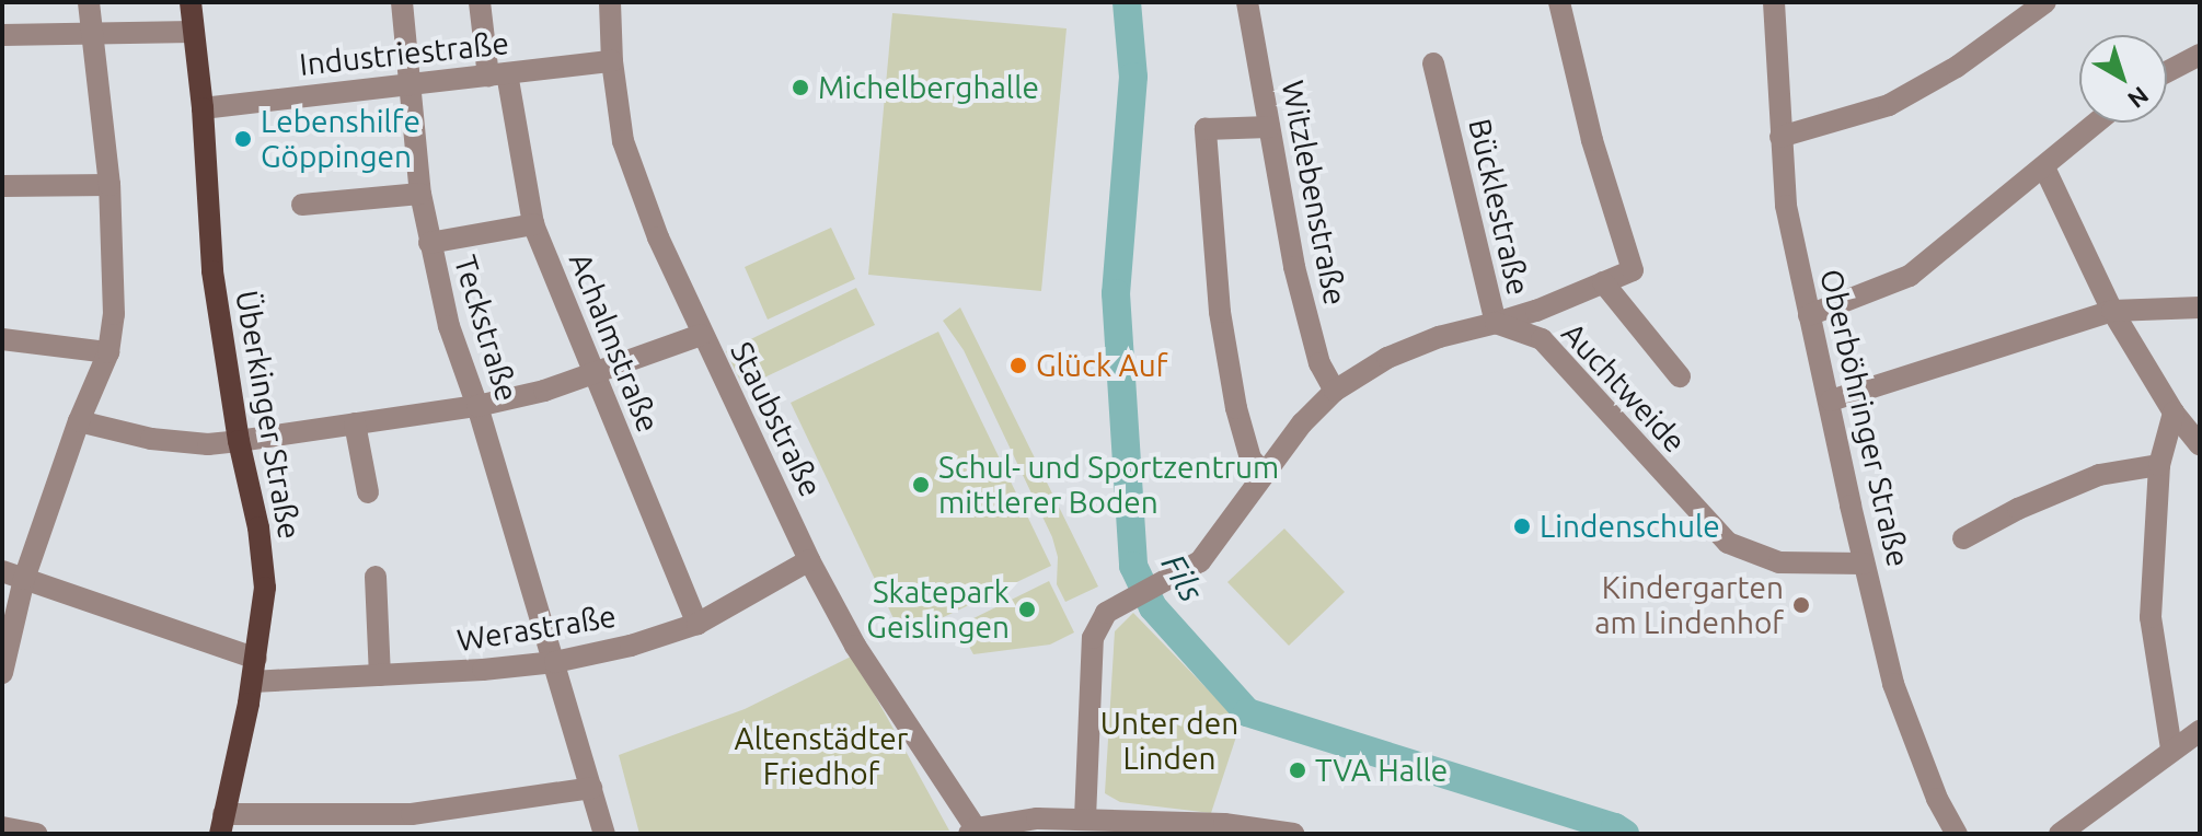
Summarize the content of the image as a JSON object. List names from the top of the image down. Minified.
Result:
{"streets":{"main road":["Überkinger Straße"],"street":["Industriestraße","Witzlebenstraße","Bücklestraße","Teckstraße","Achalmstraße","Auchtweide","Oberböhringer Straße","Staubstraße","Werastraße"]},"crossings":[["Industriestraße","Teckstraße"],["Industriestraße","Achalmstraße"],["Industriestraße","Überkinger Straße"],["Industriestraße","Staubstraße"],["Bücklestraße","Auchtweide"],["Teckstraße","Werastraße"],["Achalmstraße","Werastraße"],["Auchtweide","Oberböhringer Straße"],["Überkinger Straße","Werastraße"],["Staubstraße","Werastraße"]],"water":["Fils"],"parks":["Unter den Linden","Altenstädter Friedhof"],"places":["Michelberghalle","Lebenshilfe Göppingen","Glück Auf","Schul- und Sportzentrum mittlerer Boden","Lindenschule","Kindergarten am Lindenhof","Skatepark Geislingen","TVA Halle"],"north":"bottom right"}
